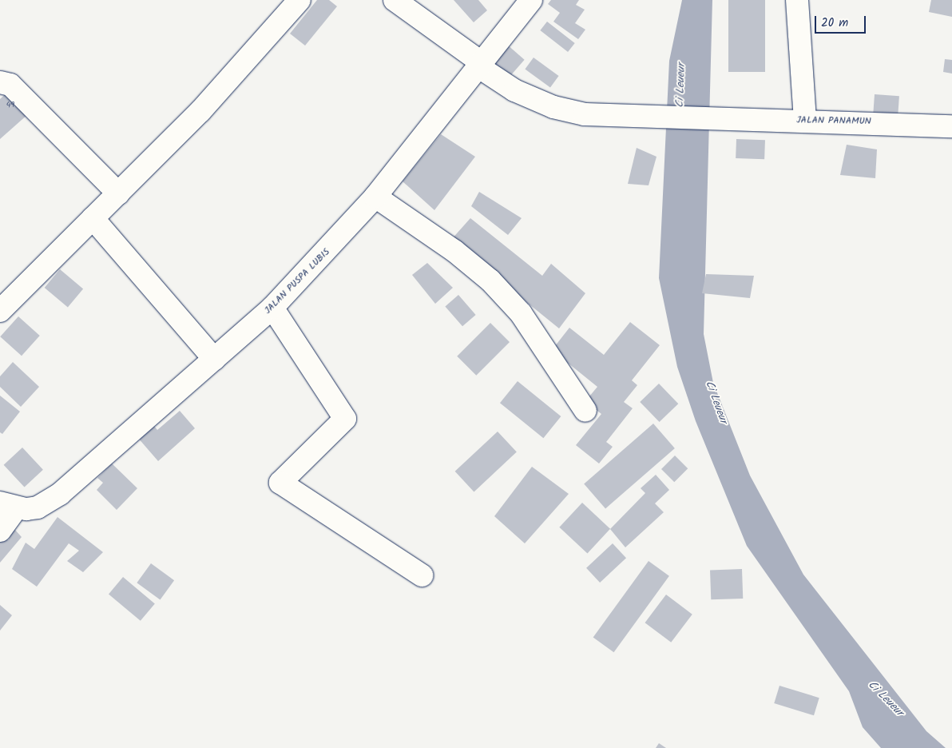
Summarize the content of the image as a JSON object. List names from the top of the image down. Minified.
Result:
{"streets":{"street":["JALAN PANAMUN","JALAN PUSPA LUBIS"]},"crossings":[["JALAN PANAMUN","JALAN PUSPA LUBIS"]],"water":["Ci Leueur"],"house_numbers":["49"],"scale_bar":"20 m"}
